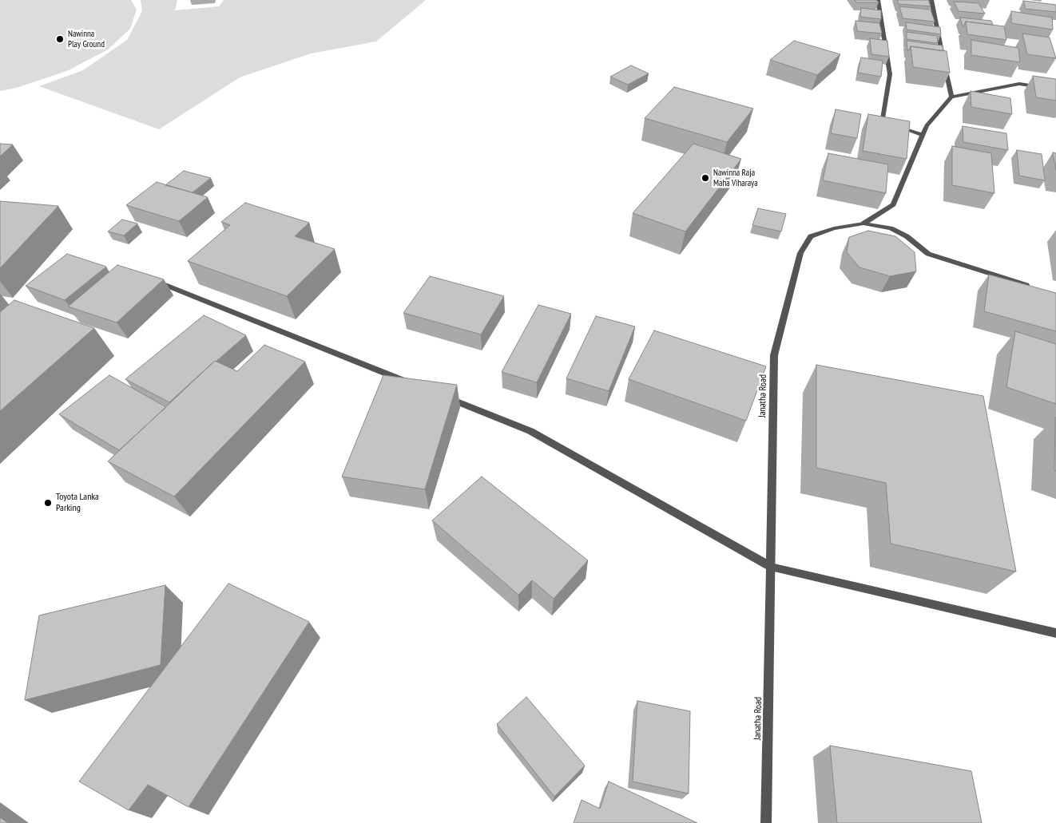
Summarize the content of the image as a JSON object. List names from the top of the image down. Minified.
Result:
{"streets":{"street":["Janatha Road"]},"places":["Nawinna Play Ground","Nawinna Raja Maha Viharaya","Toyota Lanka Parking"]}
